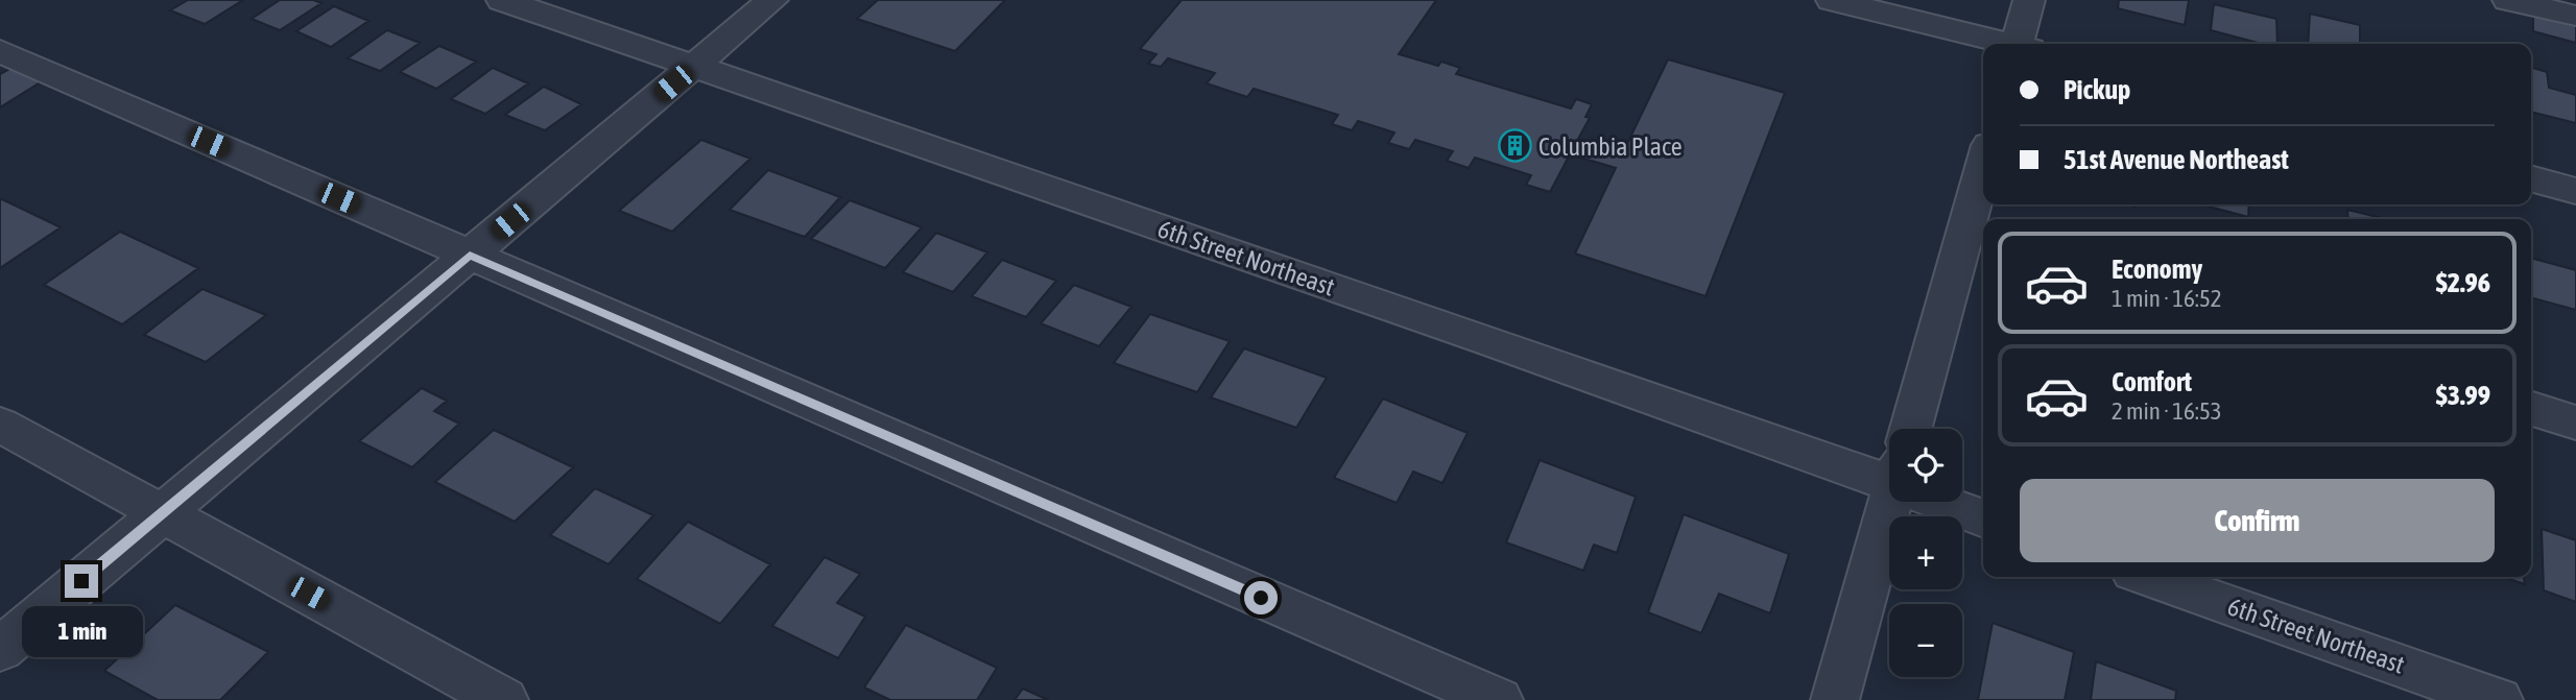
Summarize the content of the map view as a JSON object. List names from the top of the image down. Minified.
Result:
{"streets":{"street":["6th Street Northeast"]},"places":{"building":["Columbia Place"]},"page":{"banner":["Pickup","51st Avenue Northeast"],"list":[{"name":"Economy","note":"1 min · 16:52","value":"$2.96"},{"name":"Comfort","note":"2 min · 16:53","value":"$3.99"}],"map_buttons":["+","−"],"buttons":"Confirm","bubble":"1 min"}}
